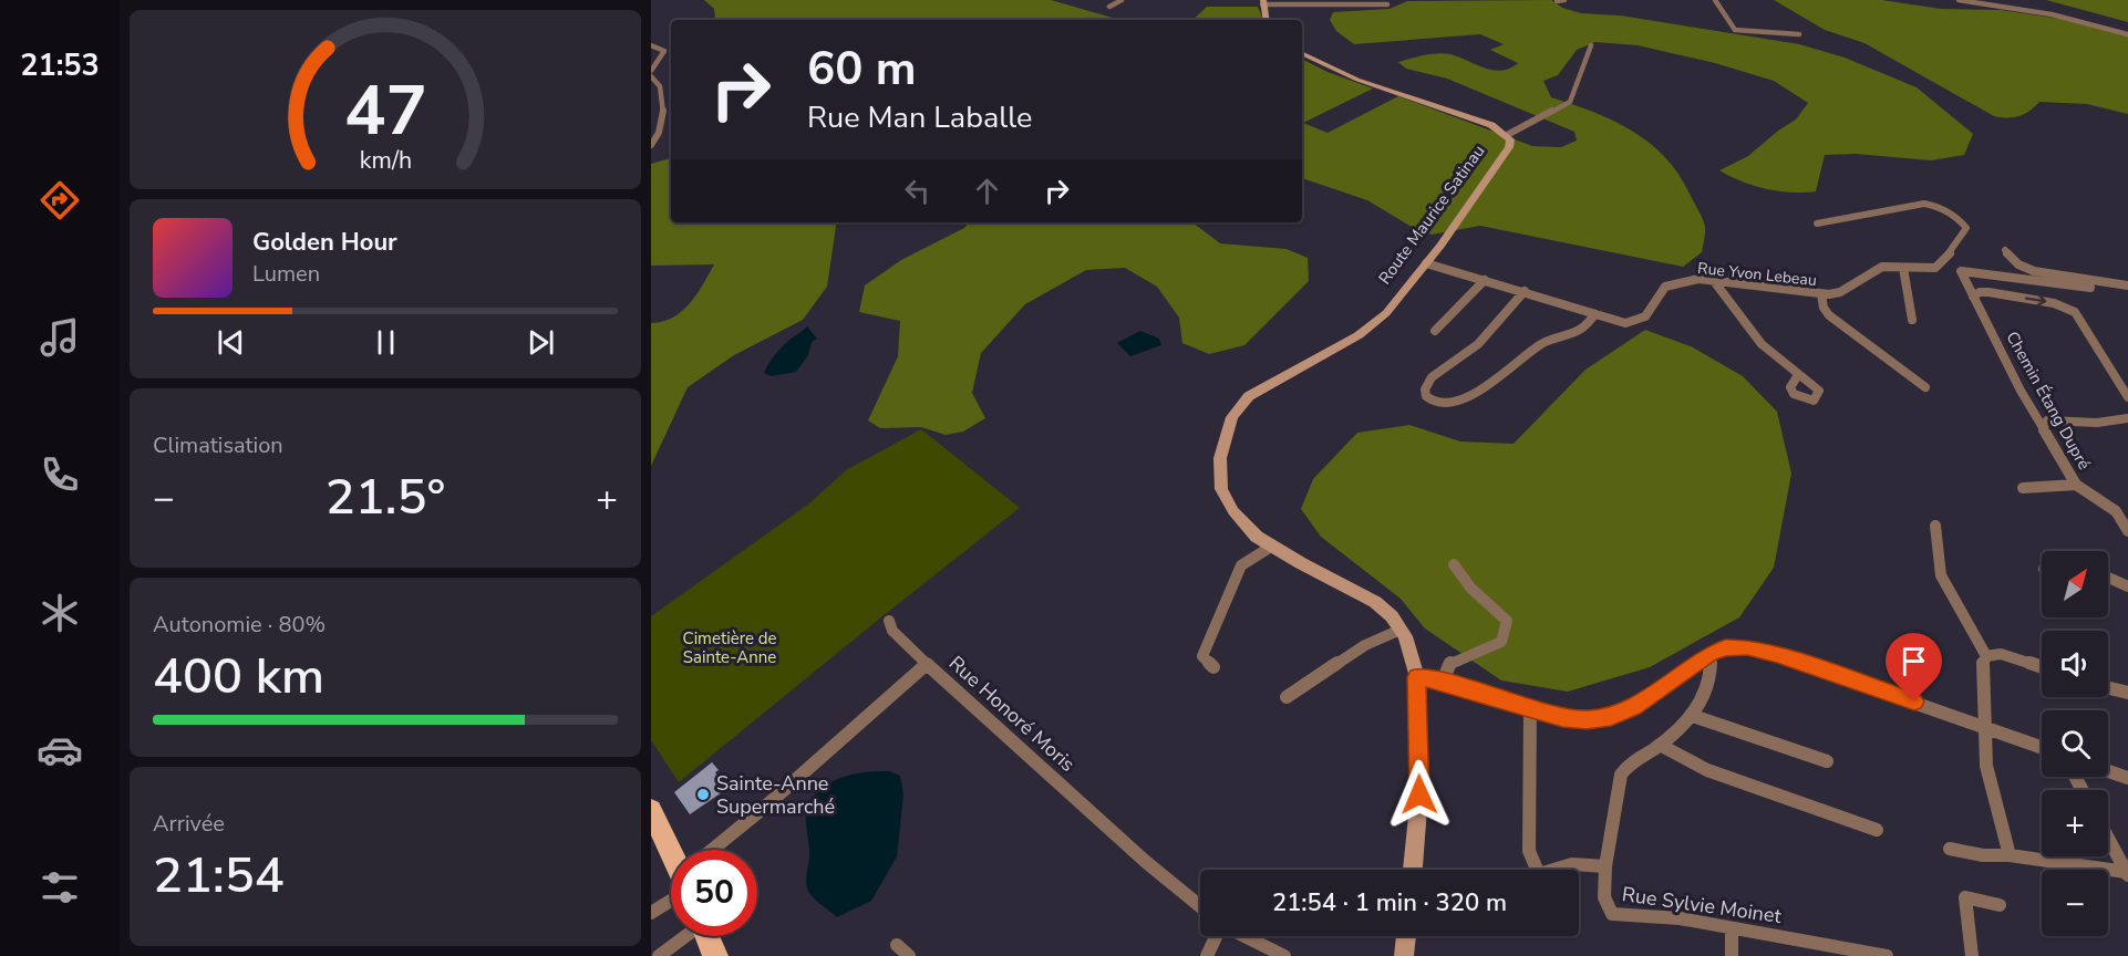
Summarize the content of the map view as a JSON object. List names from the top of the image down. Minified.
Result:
{"streets":{"main road":["Route Maurice Satinau"],"street":["Rue Yvon Lebeau","Chemin Étang Dupré","Rue Honoré Moris","Rue Sylvie Moinet"]},"crossings":[["Route Maurice Satinau","Rue Yvon Lebeau"]],"parks":["Cimetière de Sainte-Anne"],"places":["Sainte-Anne Supermarché"],"north":"top right","page":{"tabs":"21:53","turn":["60 m","Rue Man Laballe"],"song":["Golden Hour","Lumen"],"tile":["Climatisation",["Autonomie · 80%","400 km"],["Arrivée","21:54"]],"heat":["−","21.5°","+"],"map_buttons":["+","−"],"limit":"50","trip":"21:54 · 1 min · 320 m","gauge":["47","km/h"]}}
